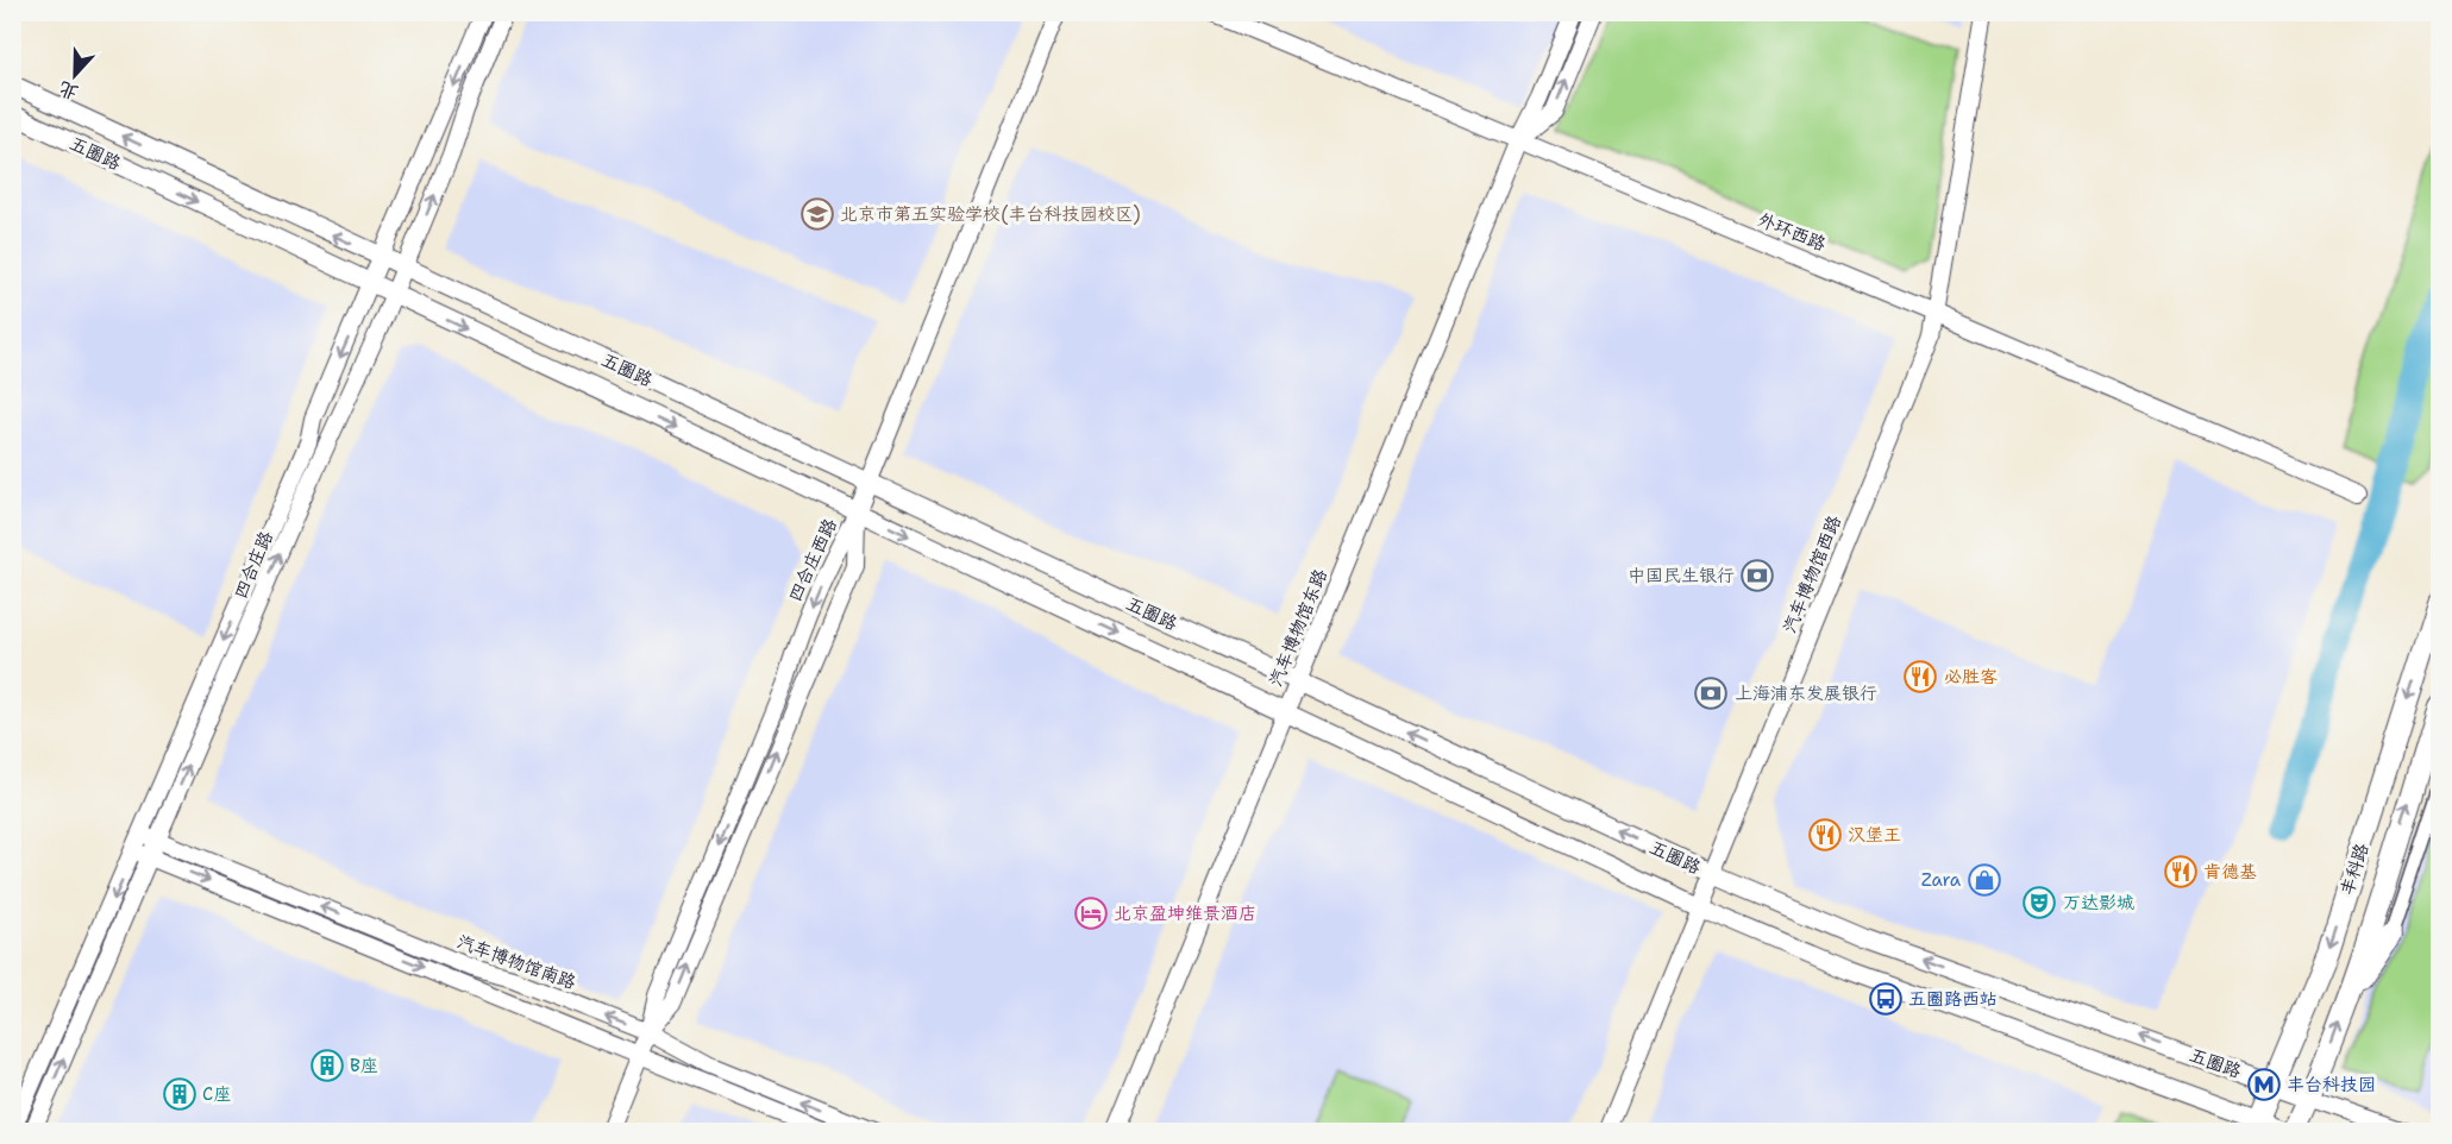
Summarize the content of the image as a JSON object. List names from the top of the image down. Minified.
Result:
{"streets":{"main road":["五圈路","丰科路"],"street":["外环西路","四合庄西路","四合庄路","汽车博物馆西路","汽车博物馆东路","汽车博物馆南路"]},"crossings":[["五圈路","四合庄西路"],["五圈路","四合庄路"],["五圈路","汽车博物馆西路"],["五圈路","汽车博物馆东路"],["五圈路","丰科路"],["外环西路","汽车博物馆西路"],["外环西路","汽车博物馆东路"],["四合庄西路","汽车博物馆南路"],["四合庄路","汽车博物馆南路"]],"places":{"school or university":["北京市第五实验学校(丰台科技园校区)"],"bank":["中国民生银行","上海浦东发展银行"],"restaurant":["必胜客","汉堡王","肯德基"],"shop":["Zara"],"theatre":["万达影城"],"hotel":["北京盈坤维景酒店"],"bus stop":["五圈路西站"],"building":["B座","C座"],"metro station":["丰台科技园"]},"north":"bottom"}
